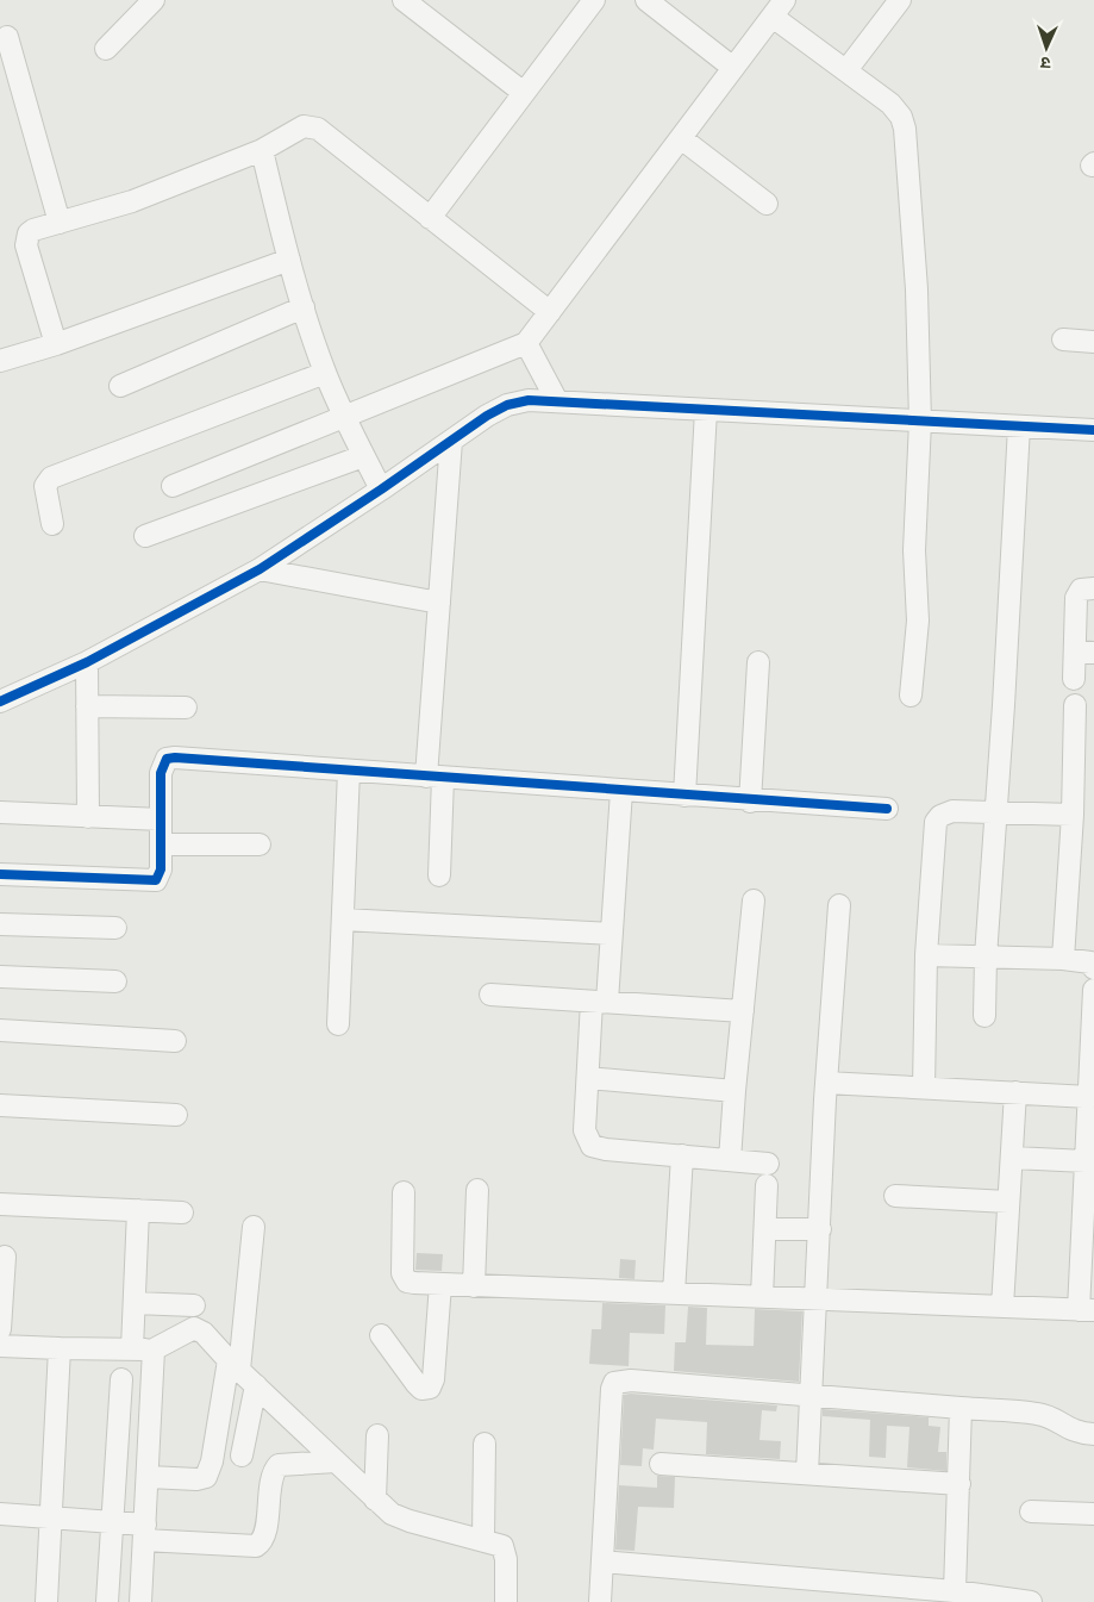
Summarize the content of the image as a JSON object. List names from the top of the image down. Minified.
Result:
{"north":"bottom"}
